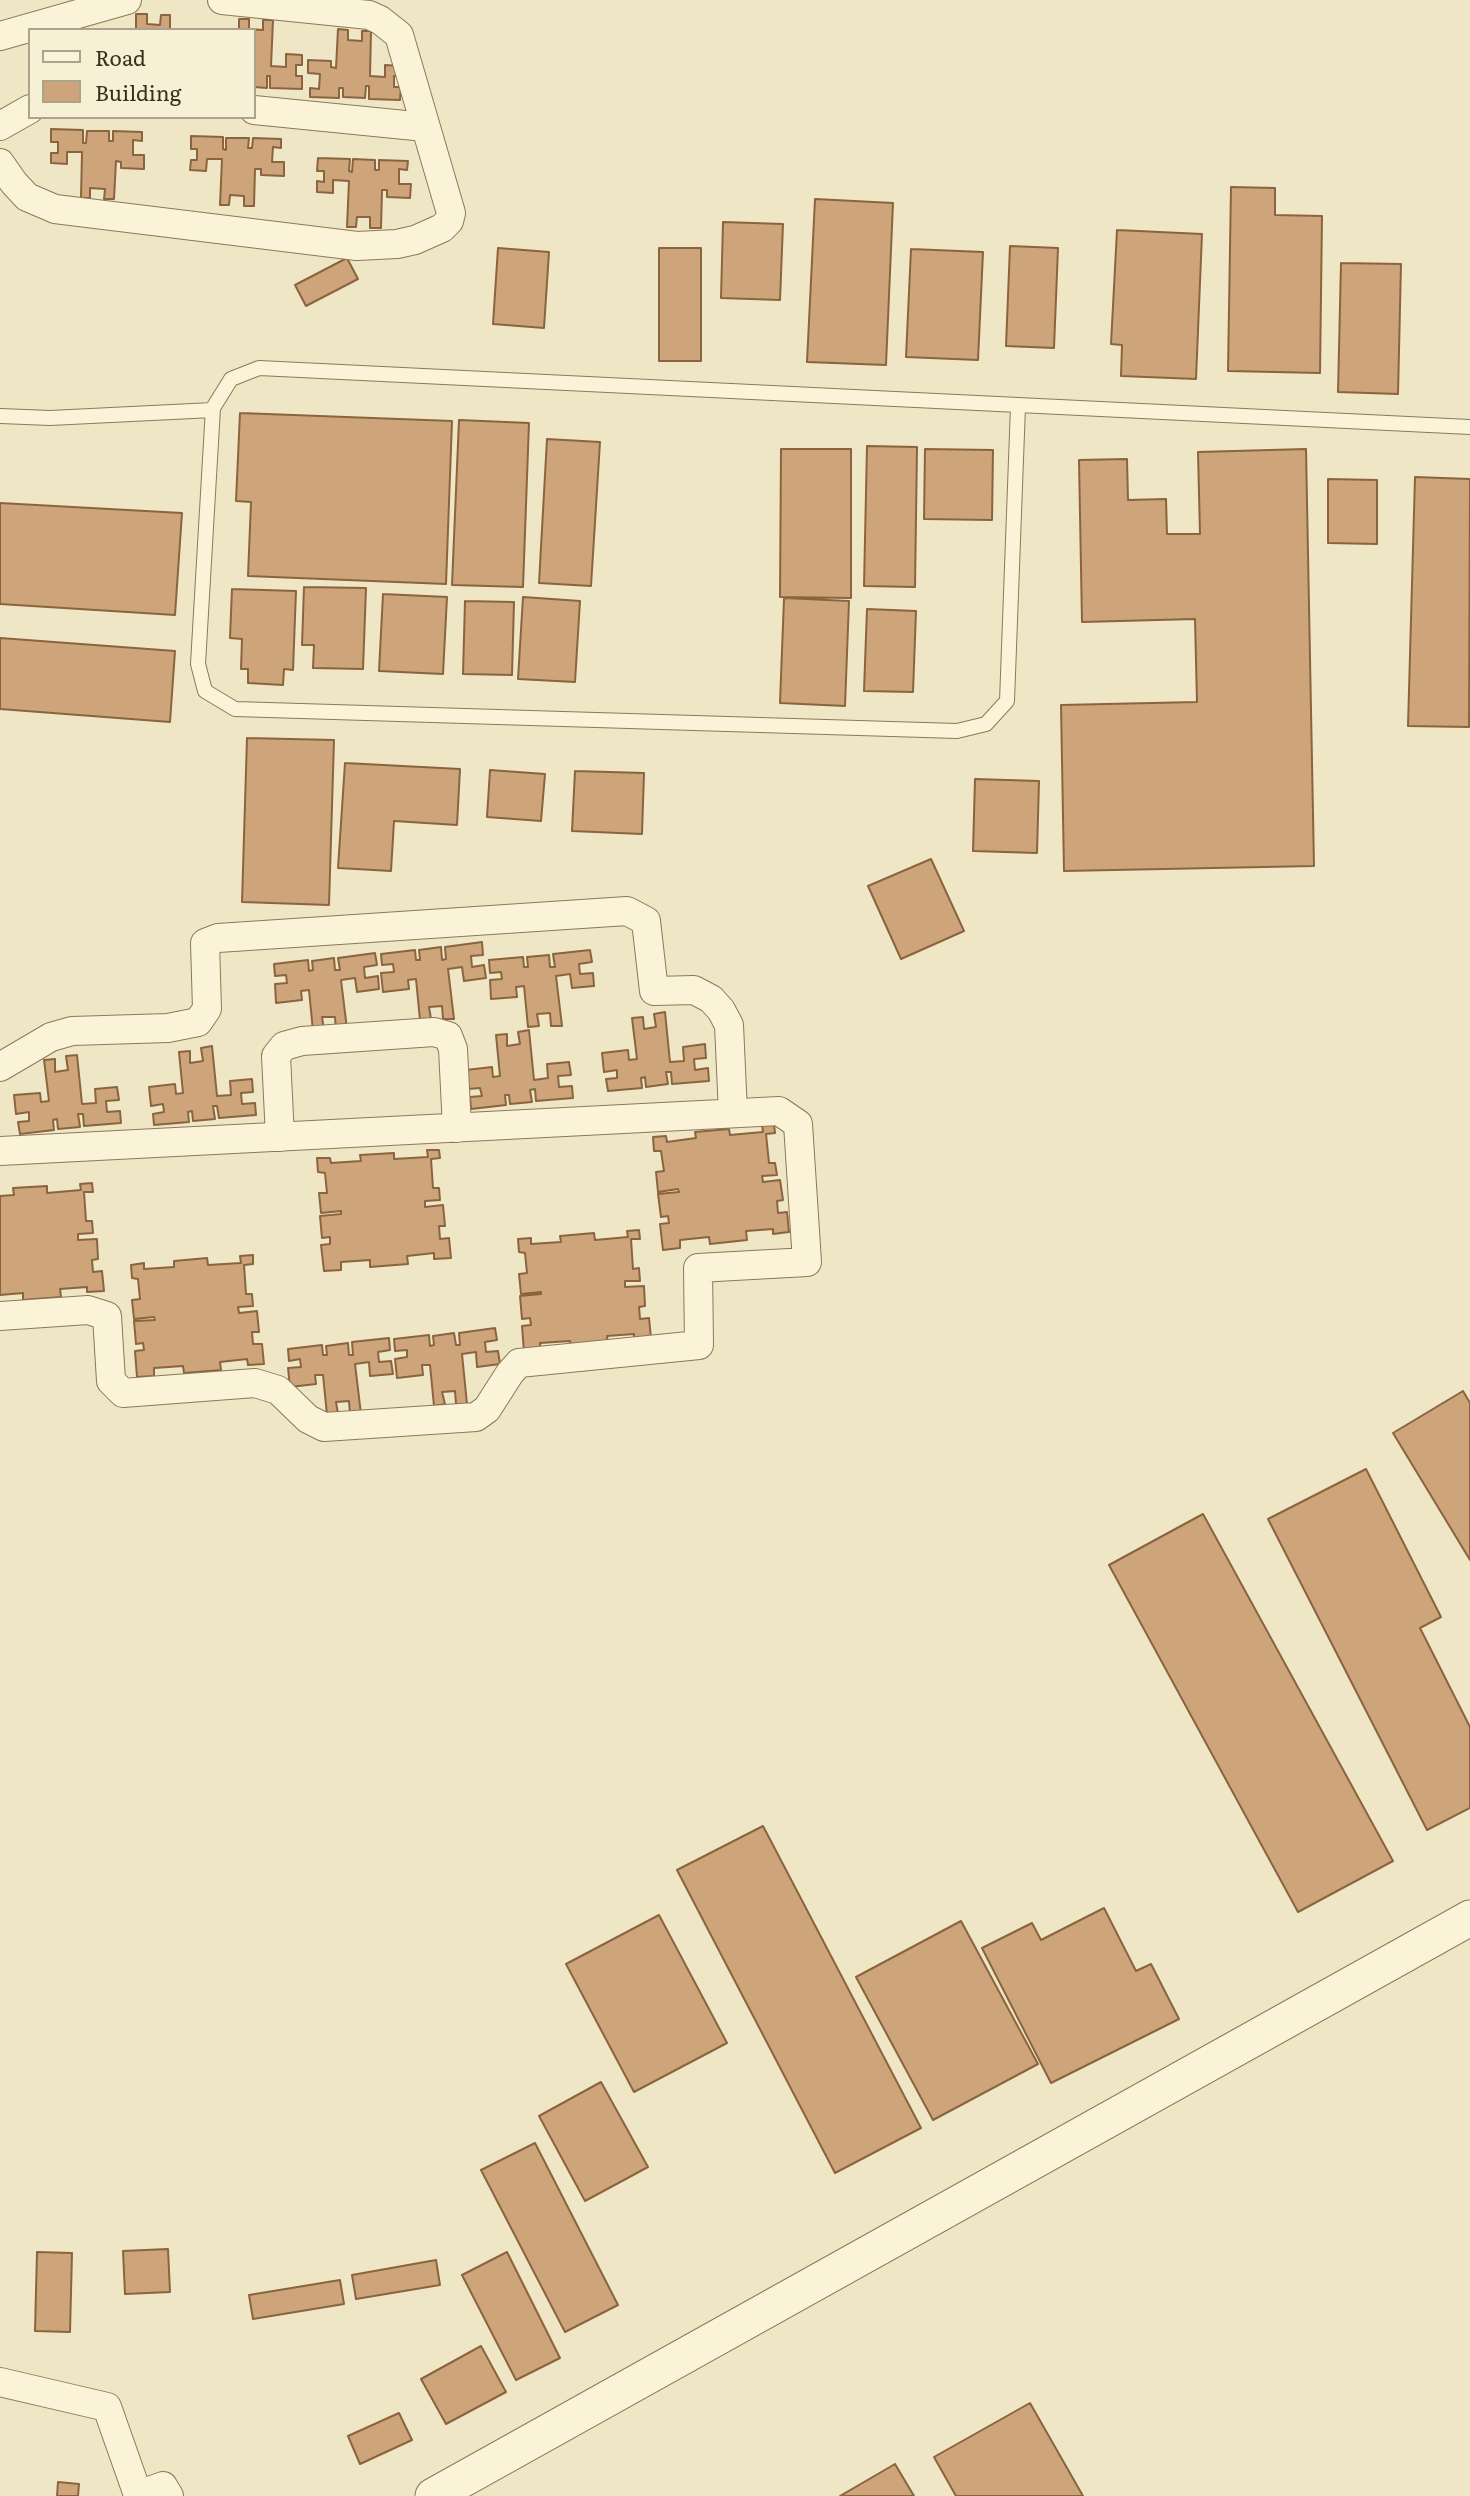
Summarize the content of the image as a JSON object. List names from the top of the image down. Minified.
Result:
{"legend":["Road","Building"]}
